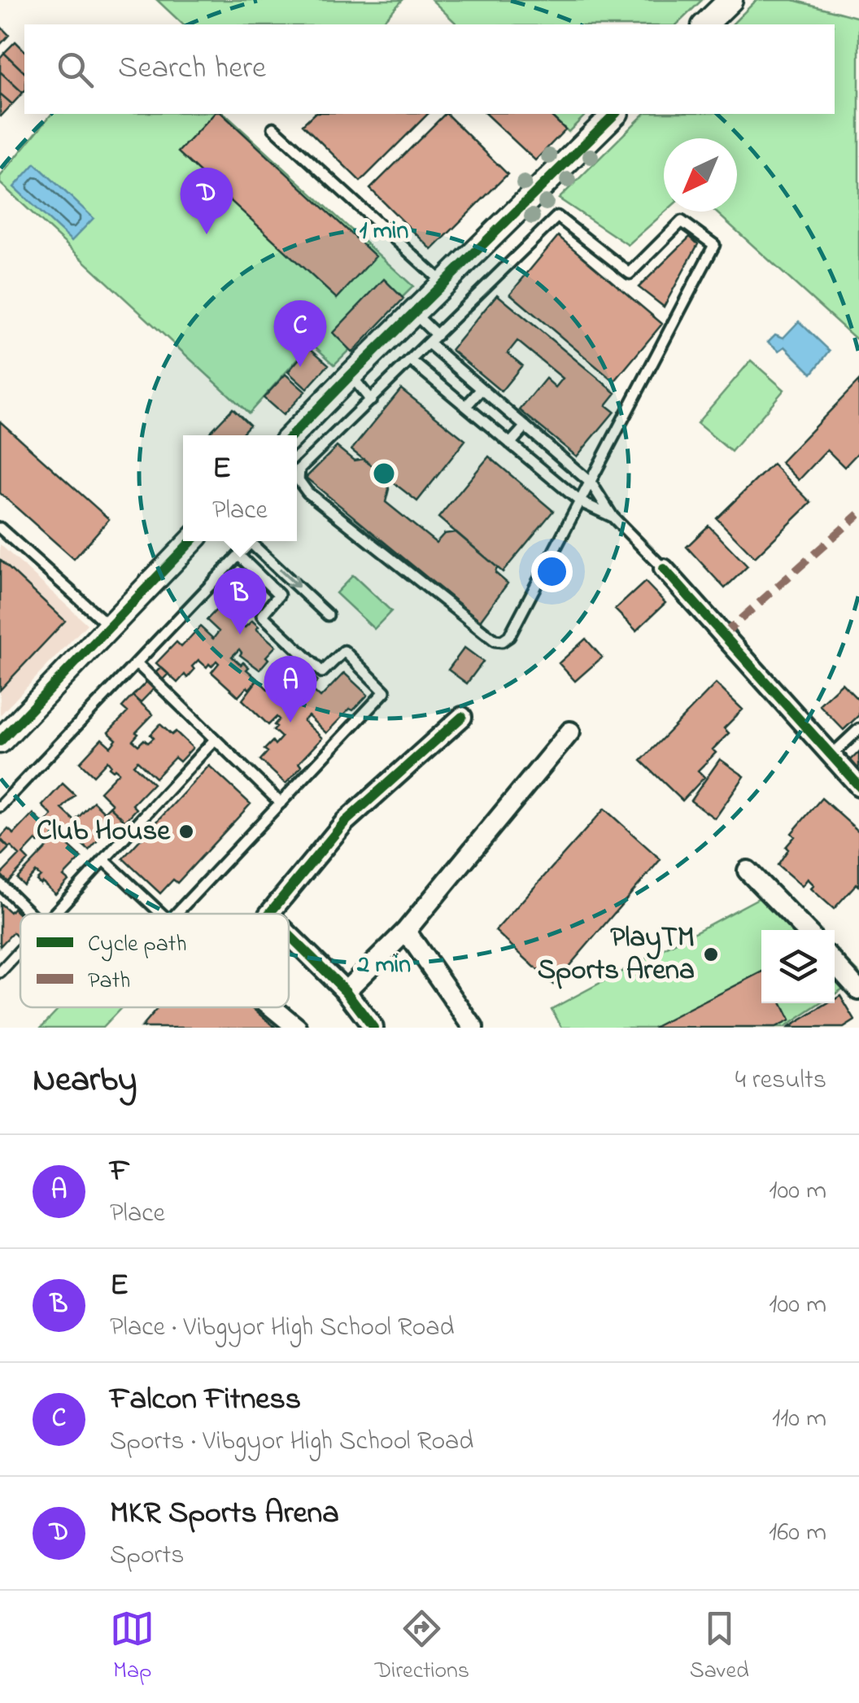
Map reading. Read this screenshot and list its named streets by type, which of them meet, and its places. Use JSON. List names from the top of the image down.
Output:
{
  "places": ["Club House", "PlayTM Sports Arena"],
  "legend": ["Cycle path", "Path"],
  "north": "bottom left",
  "page": {
    "search": "Search here",
    "pins": [
      "D",
      "C",
      "B",
      "A"
    ],
    "popup": ["E", "Place"],
    "heading": ["Nearby", "4 results"],
    "list": [
      {
        "mark": "A",
        "name": "F",
        "note": "Place",
        "value": "100 m"
      },
      {
        "mark": "B",
        "name": "E",
        "note": "Place · Vibgyor High School Road",
        "value": "100 m"
      },
      {
        "mark": "C",
        "name": "Falcon Fitness",
        "note": "Sports · Vibgyor High School Road",
        "value": "110 m"
      },
      {
        "mark": "D",
        "name": "MKR Sports Arena",
        "note": "Sports",
        "value": "160 m"
      }
    ],
    "nav": ["Map", "Directions", "Saved"]
  },
  "rings": ["1 min", "2 min"]
}
